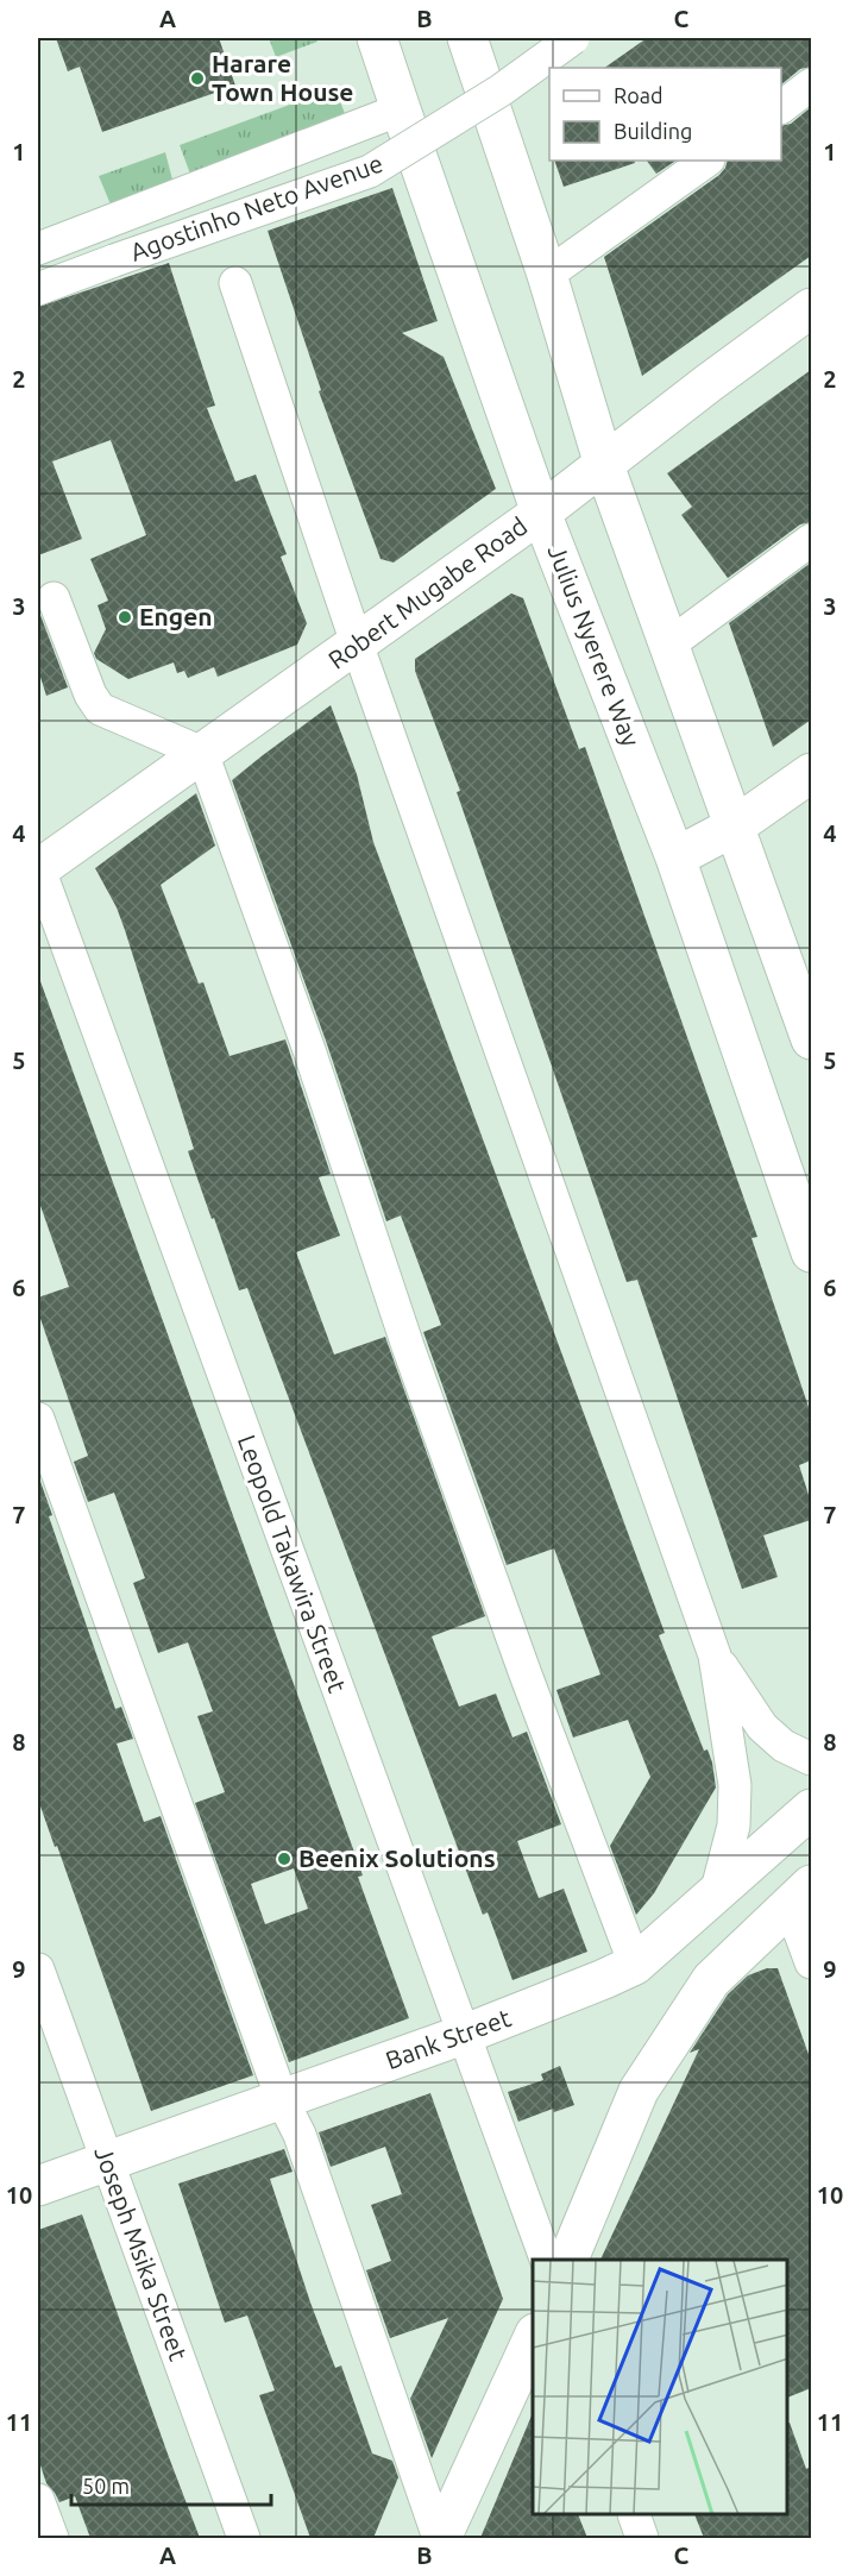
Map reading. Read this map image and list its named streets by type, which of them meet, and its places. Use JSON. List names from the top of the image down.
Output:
{
  "streets": {
    "main road": ["Robert Mugabe Road", "Julius Nyerere Way", "Bank Street"],
    "street": ["Agostinho Neto Avenue", "Leopold Takawira Street", "Joseph Msika Street"]
  },
  "crossings": [
    ["Robert Mugabe Road", "Julius Nyerere Way"],
    ["Robert Mugabe Road", "Leopold Takawira Street"],
    ["Leopold Takawira Street", "Bank Street"],
    ["Bank Street", "Joseph Msika Street"]
  ],
  "places": ["Harare Town House", "Engen", "Beenix Solutions"],
  "legend": ["Road", "Building"],
  "scale_bar": "50 m",
  "grid": {
    "columns": ["A", "B", "C"],
    "rows": [
      "1",
      "2",
      "3",
      "4",
      "5",
      "6",
      "7",
      "8",
      "9",
      "10",
      "11"
    ]
  }
}
